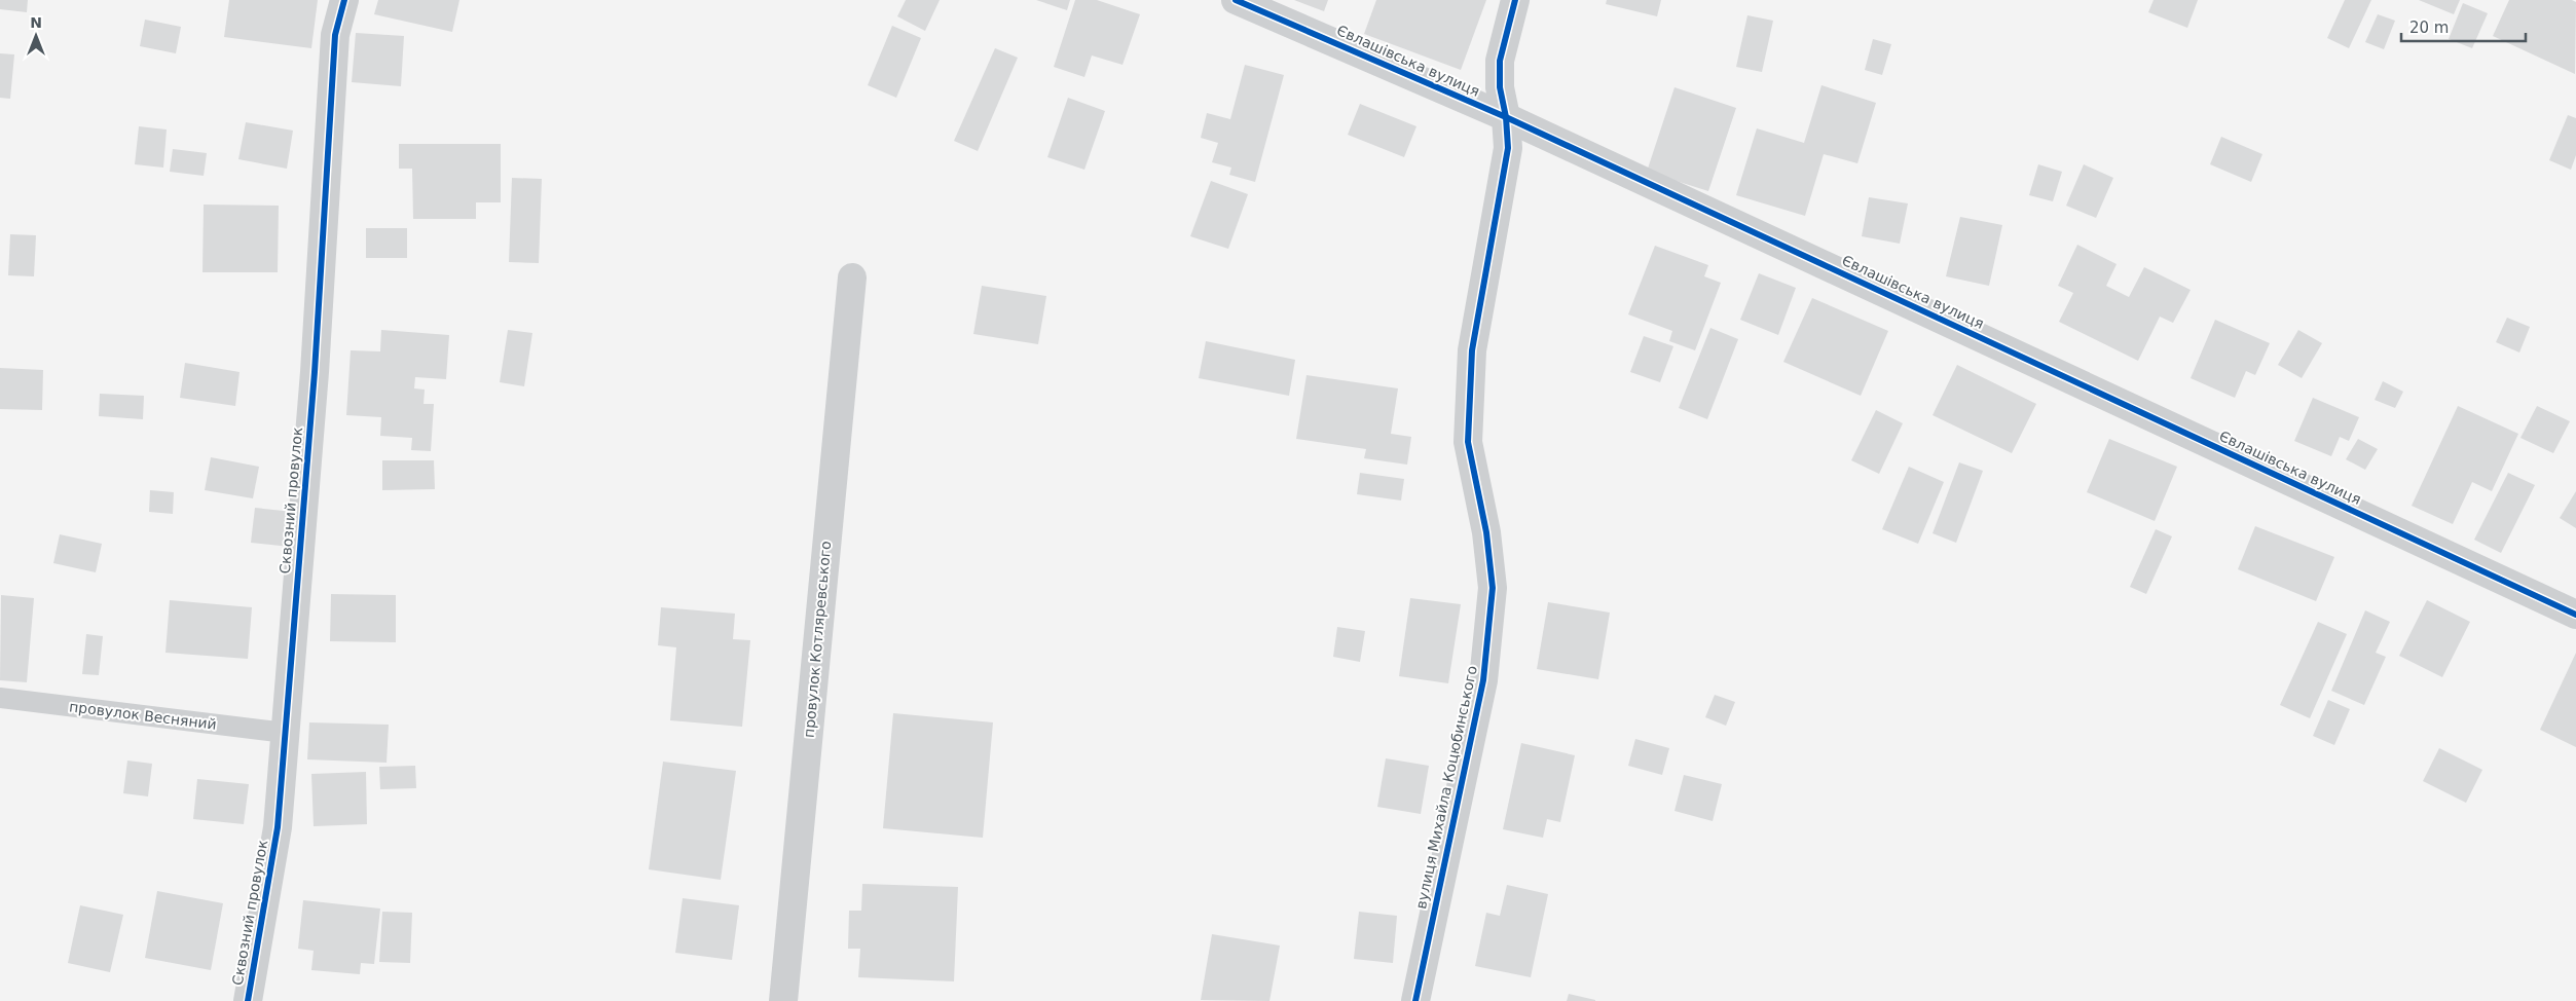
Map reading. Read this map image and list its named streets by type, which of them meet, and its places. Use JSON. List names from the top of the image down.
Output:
{
  "streets": {
    "street": [
      "Євлашівська вулиця",
      "Сквозний провулок",
      "провулок Котляревського",
      "вулиця Михайла Коцюбинського"
    ],
    "lane": ["провулок Весняний"]
  },
  "crossings": [
    ["Євлашівська вулиця", "вулиця Михайла Коцюбинського"],
    ["Сквозний провулок", "провулок Весняний"]
  ],
  "scale_bar": "20 m",
  "north": "top"
}
